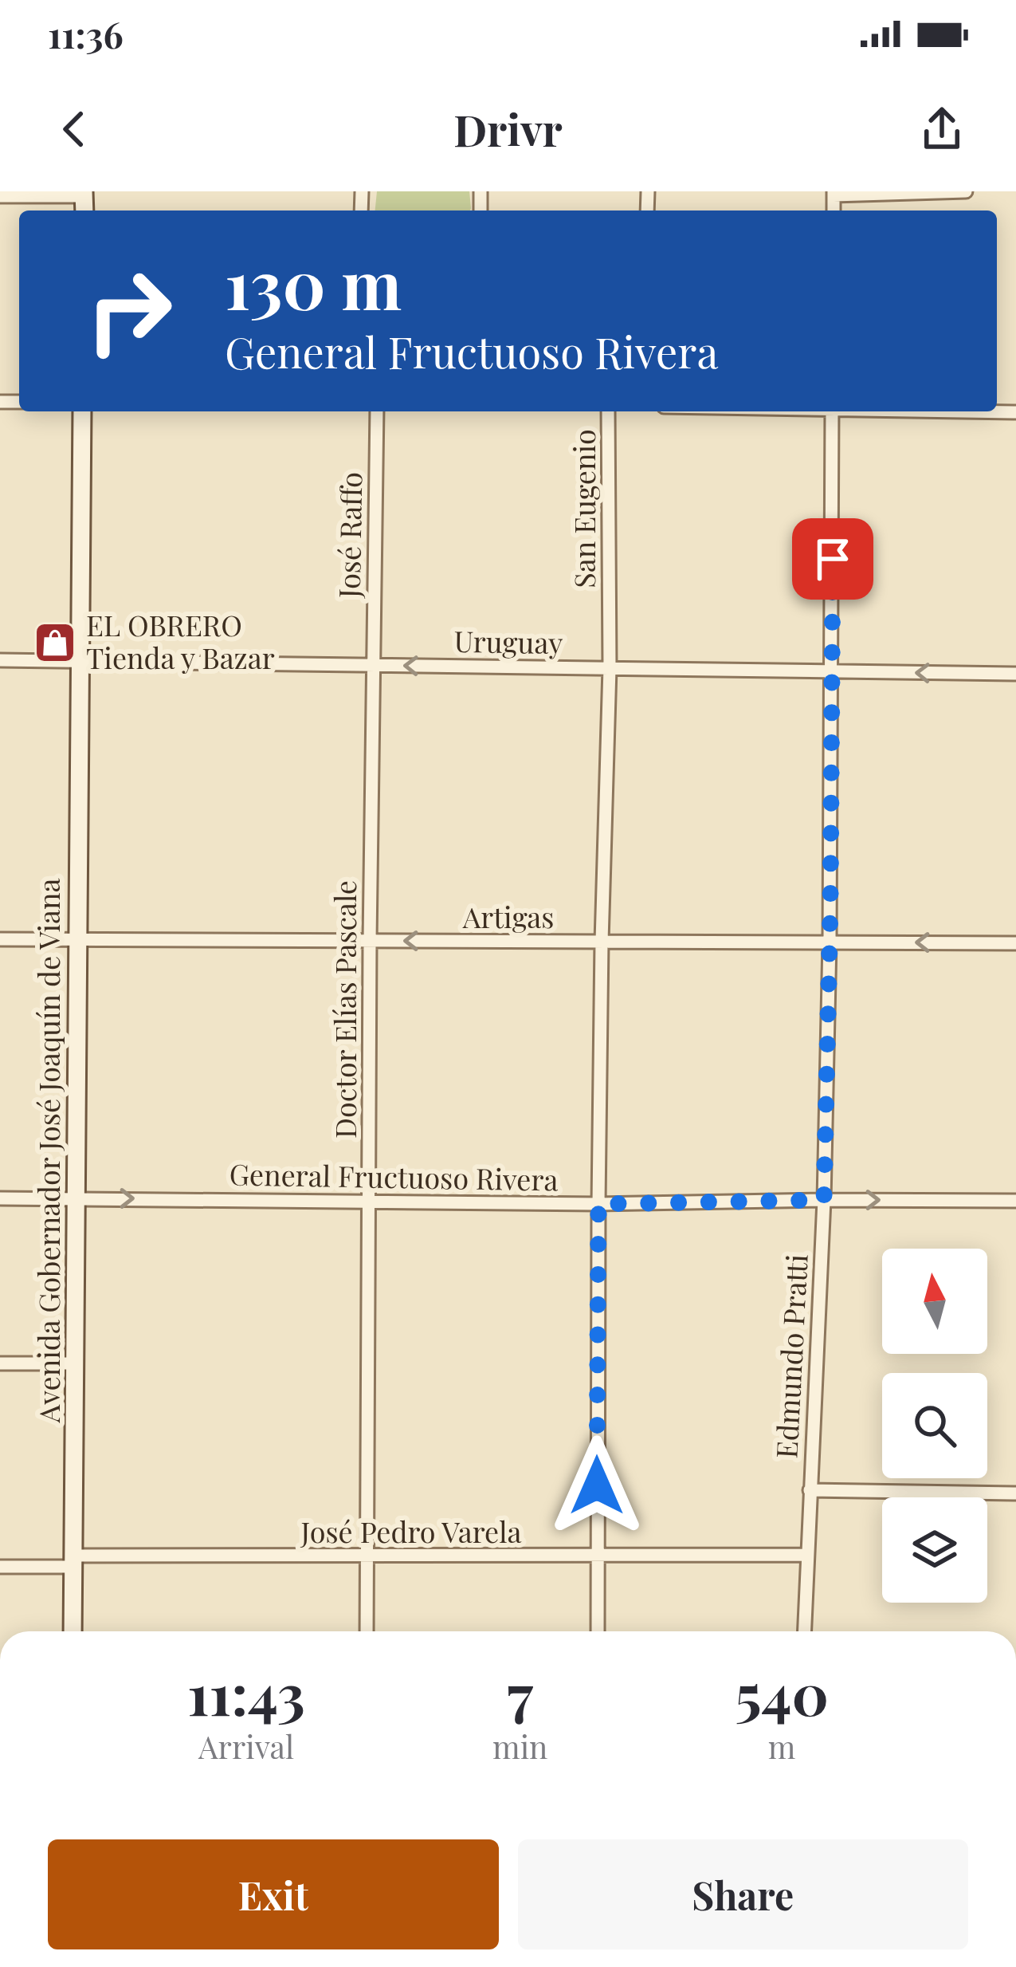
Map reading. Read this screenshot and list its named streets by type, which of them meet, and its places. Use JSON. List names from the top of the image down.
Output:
{
  "streets": {
    "street": [
      "San Eugenio",
      "José Raffo",
      "Uruguay",
      "Artigas",
      "Doctor Elías Pascale",
      "Avenida Gobernador José Joaquín de Viana",
      "General Fructuoso Rivera",
      "Edmundo Pratti",
      "José Pedro Varela"
    ]
  },
  "crossings": [
    ["San Eugenio", "Uruguay"],
    ["San Eugenio", "Artigas"],
    ["San Eugenio", "General Fructuoso Rivera"],
    ["San Eugenio", "José Pedro Varela"],
    ["José Raffo", "Uruguay"],
    ["José Raffo", "Doctor Elías Pascale"],
    ["Uruguay", "Doctor Elías Pascale"],
    ["Uruguay", "Avenida Gobernador José Joaquín de Viana"],
    ["Uruguay", "Edmundo Pratti"],
    ["Artigas", "Doctor Elías Pascale"],
    ["Artigas", "Avenida Gobernador José Joaquín de Viana"],
    ["Artigas", "Edmundo Pratti"],
    ["Doctor Elías Pascale", "General Fructuoso Rivera"],
    ["Doctor Elías Pascale", "José Pedro Varela"],
    ["Avenida Gobernador José Joaquín de Viana", "General Fructuoso Rivera"],
    ["Avenida Gobernador José Joaquín de Viana", "José Pedro Varela"],
    ["General Fructuoso Rivera", "Edmundo Pratti"],
    ["Edmundo Pratti", "José Pedro Varela"]
  ],
  "one_way": ["Uruguay", "Artigas", "General Fructuoso Rivera"],
  "places": {
    "shop": ["EL OBRERO Tienda y Bazar"]
  },
  "north": "top",
  "page": {
    "status": "11:36",
    "header": "Drivr",
    "turn": ["130 m", "General Fructuoso Rivera"],
    "eta": [
      "11:43",
      "Arrival",
      "7",
      "min",
      "540",
      "m"
    ],
    "buttons": ["Exit", "Share"]
  }
}
